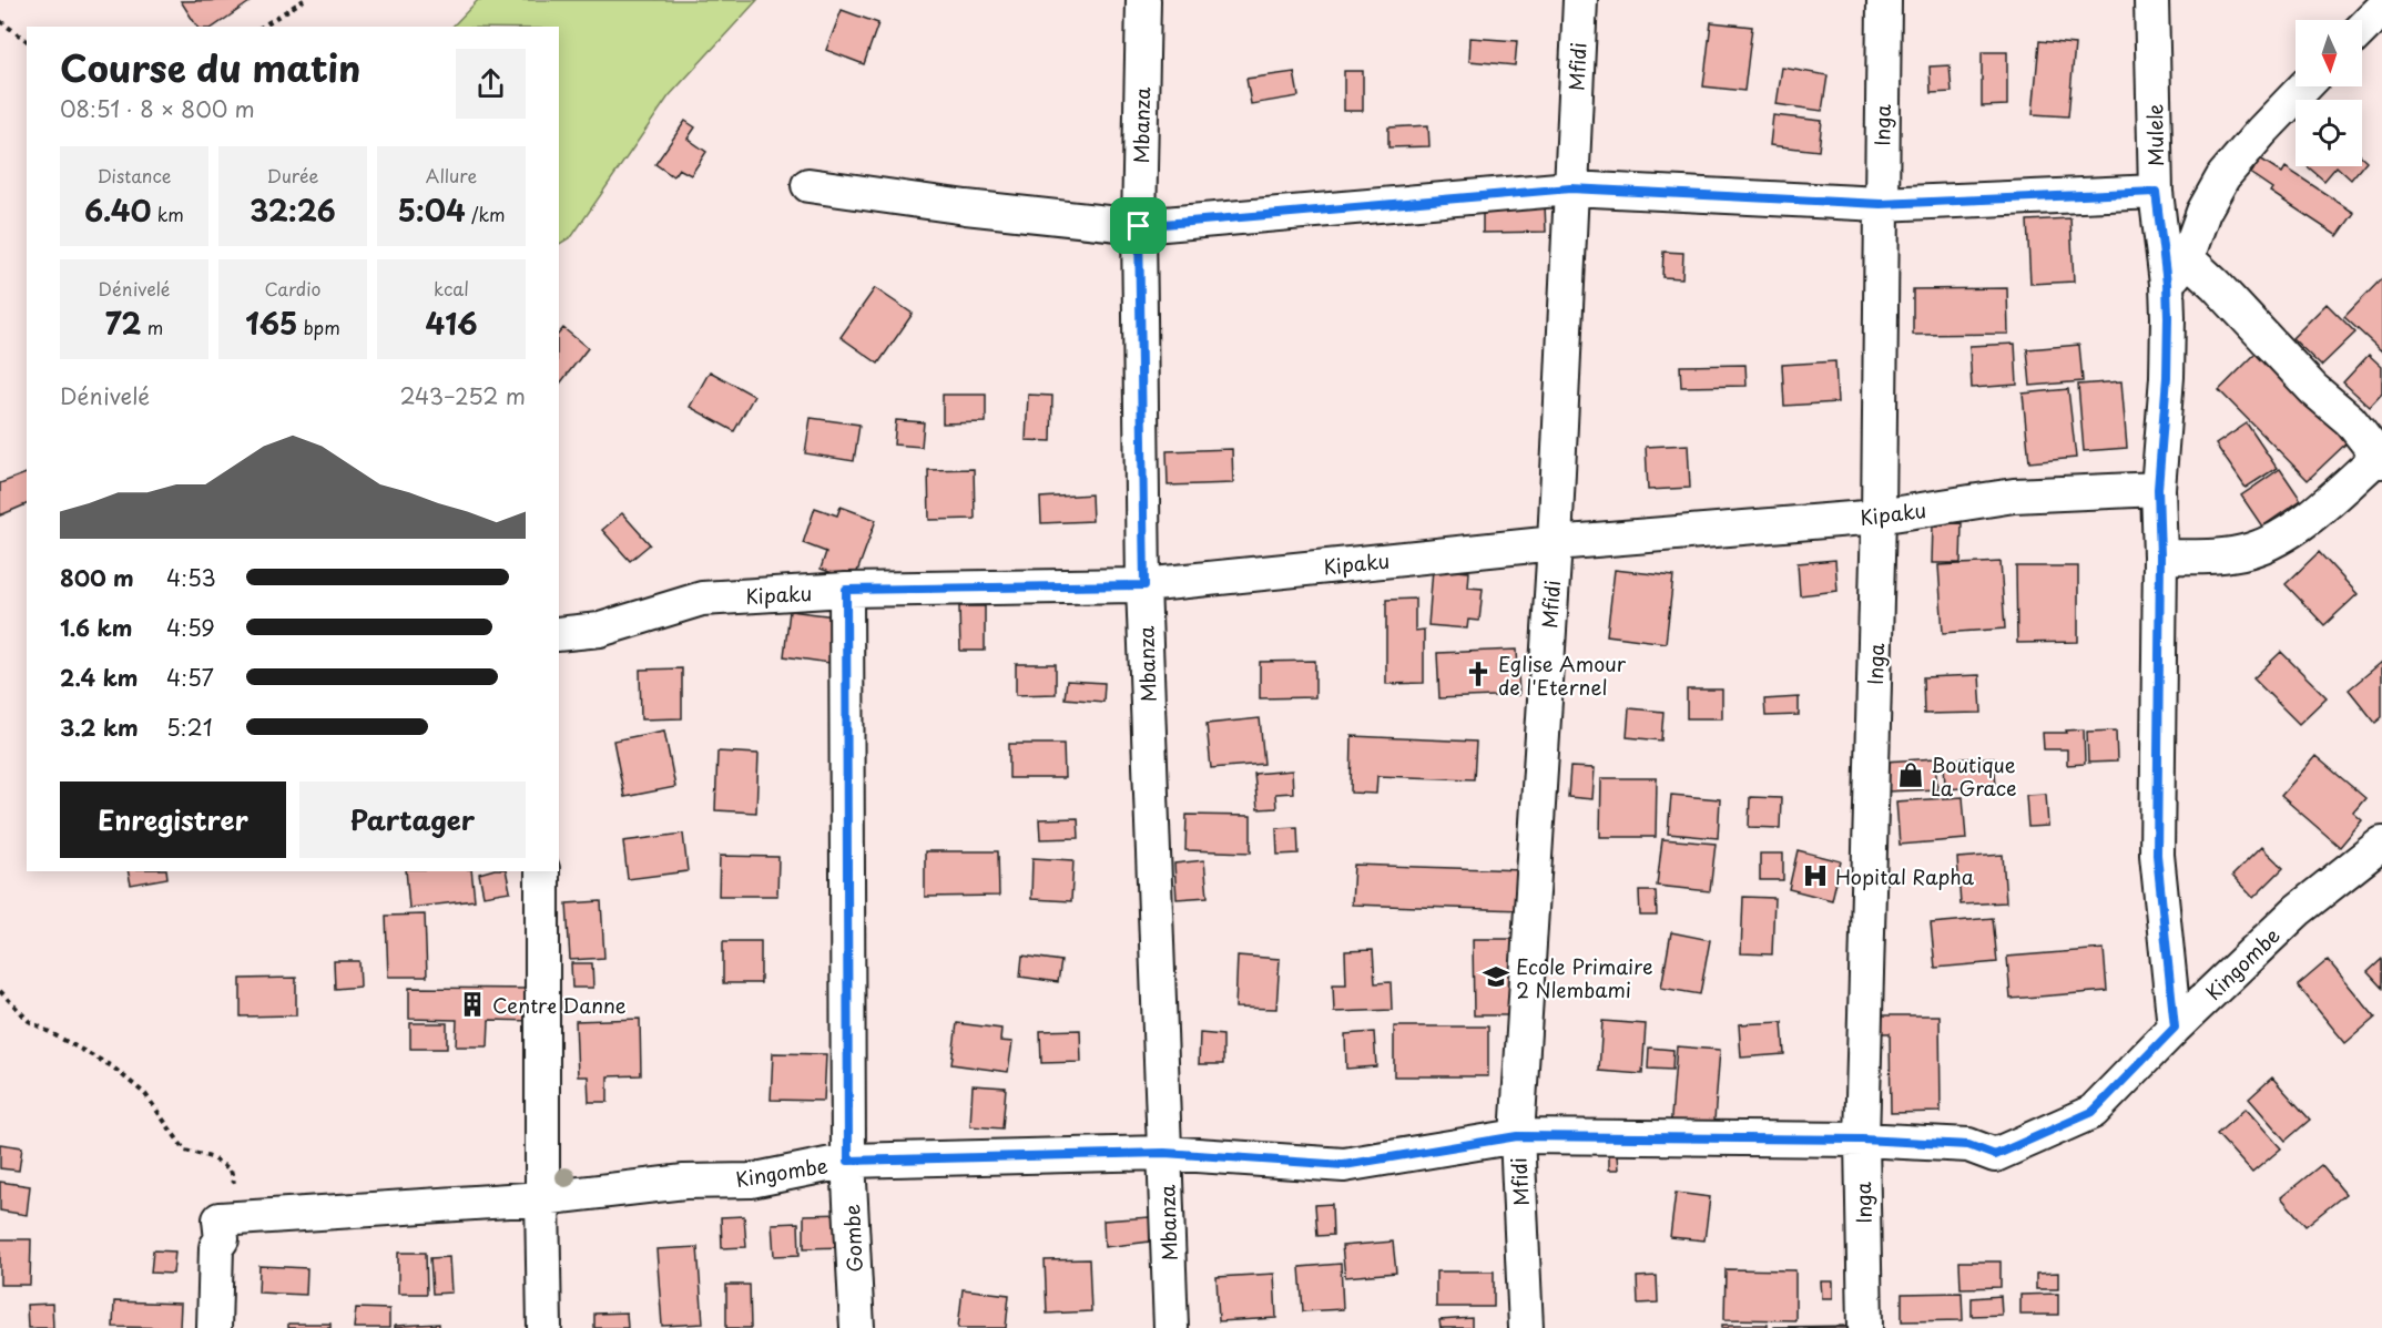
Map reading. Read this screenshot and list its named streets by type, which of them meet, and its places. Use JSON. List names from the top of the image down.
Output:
{
  "streets": {
    "street": [
      "Mfidi",
      "Mbanza",
      "Inga",
      "Mulele",
      "Kipaku",
      "Kingombe",
      "Gombe"
    ]
  },
  "crossings": [
    ["Mfidi", "Kipaku"],
    ["Mfidi", "Kingombe"],
    ["Mbanza", "Kipaku"],
    ["Mbanza", "Kingombe"],
    ["Inga", "Kipaku"],
    ["Inga", "Kingombe"],
    ["Mulele", "Kipaku"],
    ["Mulele", "Kingombe"],
    ["Kipaku", "Gombe"],
    ["Kingombe", "Gombe"]
  ],
  "places": {
    "church": ["Eglise Amour de l'Eternel"],
    "shop": ["Boutique La Grace"],
    "hospital": ["Hopital Rapha"],
    "school or university": ["Ecole Primaire 2 Nlembami"],
    "building": ["Centre Danne"]
  },
  "north": "bottom",
  "page": {
    "heading": ["Course du matin", "08:51 · 8 × 800 m"],
    "stats": [
      ["Distance", "6.40 km"],
      ["Durée", "32:26"],
      ["Allure", "5:04 /km"],
      ["Dénivelé", "72 m"],
      ["Cardio", "165 bpm"],
      ["kcal", "416"]
    ],
    "chart": ["Dénivelé", "243–252 m"],
    "list": [
      {
        "name": "800 m",
        "note": "4:53"
      },
      {
        "name": "1.6 km",
        "note": "4:59"
      },
      {
        "name": "2.4 km",
        "note": "4:57"
      },
      {
        "name": "3.2 km",
        "note": "5:21"
      }
    ],
    "buttons": ["Enregistrer", "Partager"]
  }
}
